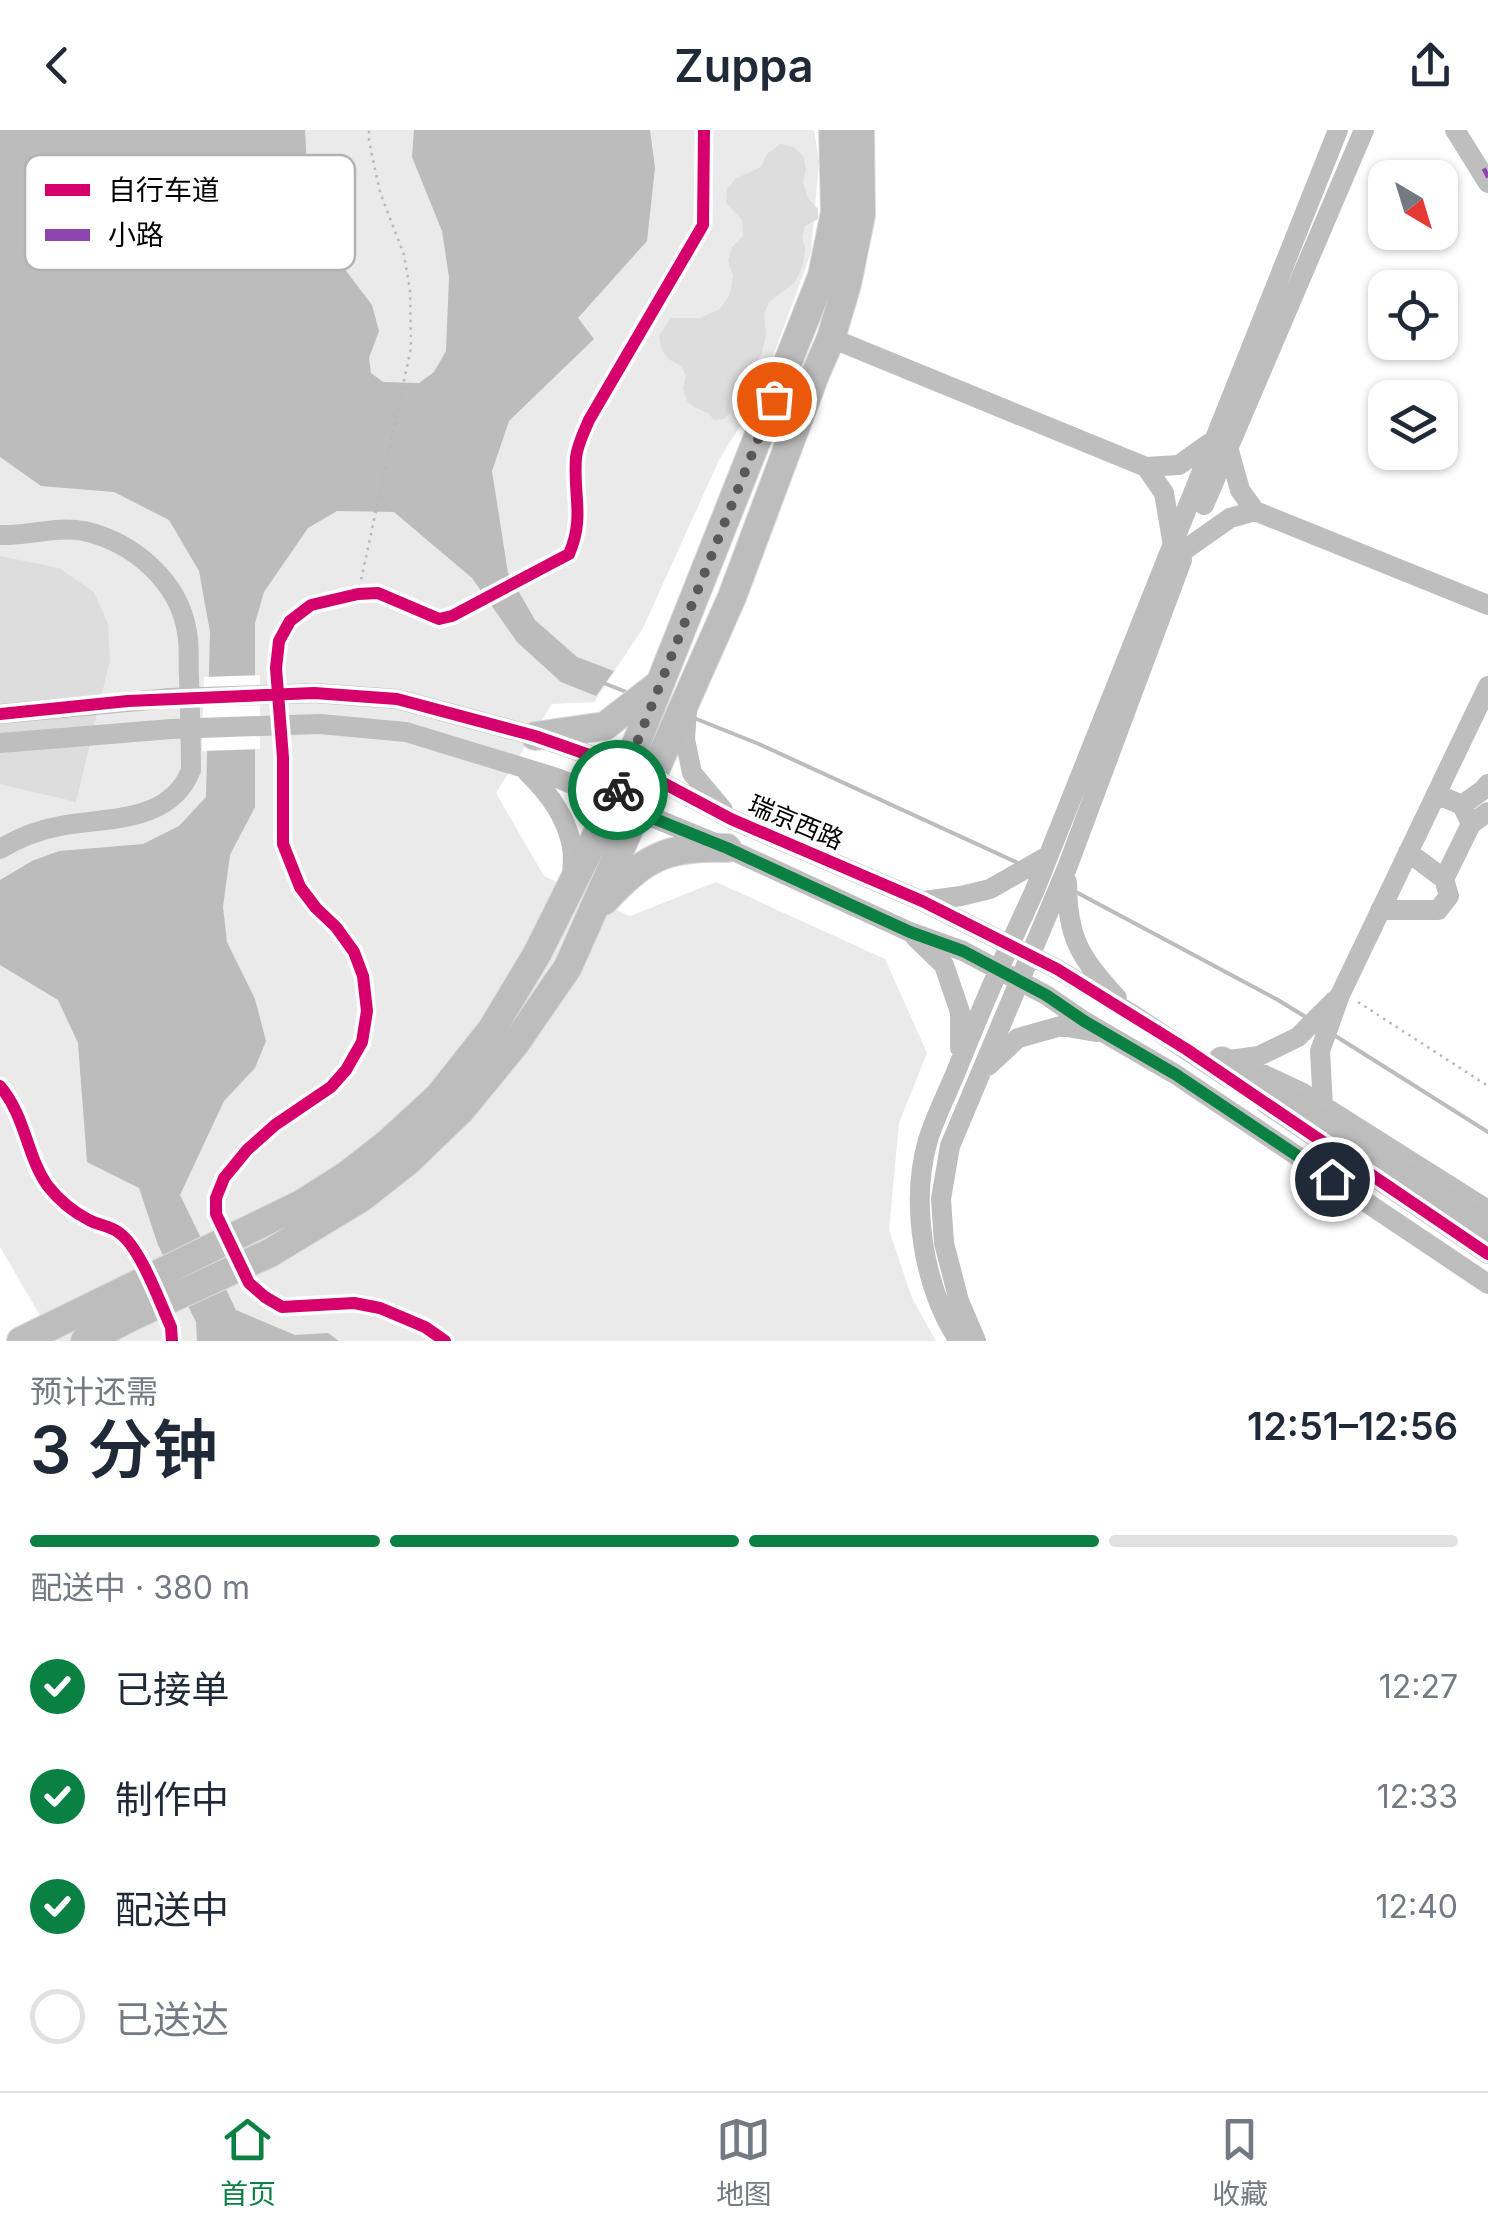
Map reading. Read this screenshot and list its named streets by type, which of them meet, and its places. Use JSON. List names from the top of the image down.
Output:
{
  "streets": {
    "street": ["瑞京西路"]
  },
  "legend": ["自行车道", "小路"],
  "north": "bottom right",
  "page": {
    "header": "Zuppa",
    "heading": ["3 分钟", "预计还需", "12:51–12:56"],
    "bar": "配送中 · 380 m",
    "list": [
      ["已接单", "12:27"],
      ["制作中", "12:33"],
      ["配送中", "12:40"],
      "已送达"
    ],
    "tabs": ["首页", "地图", "收藏"]
  }
}
